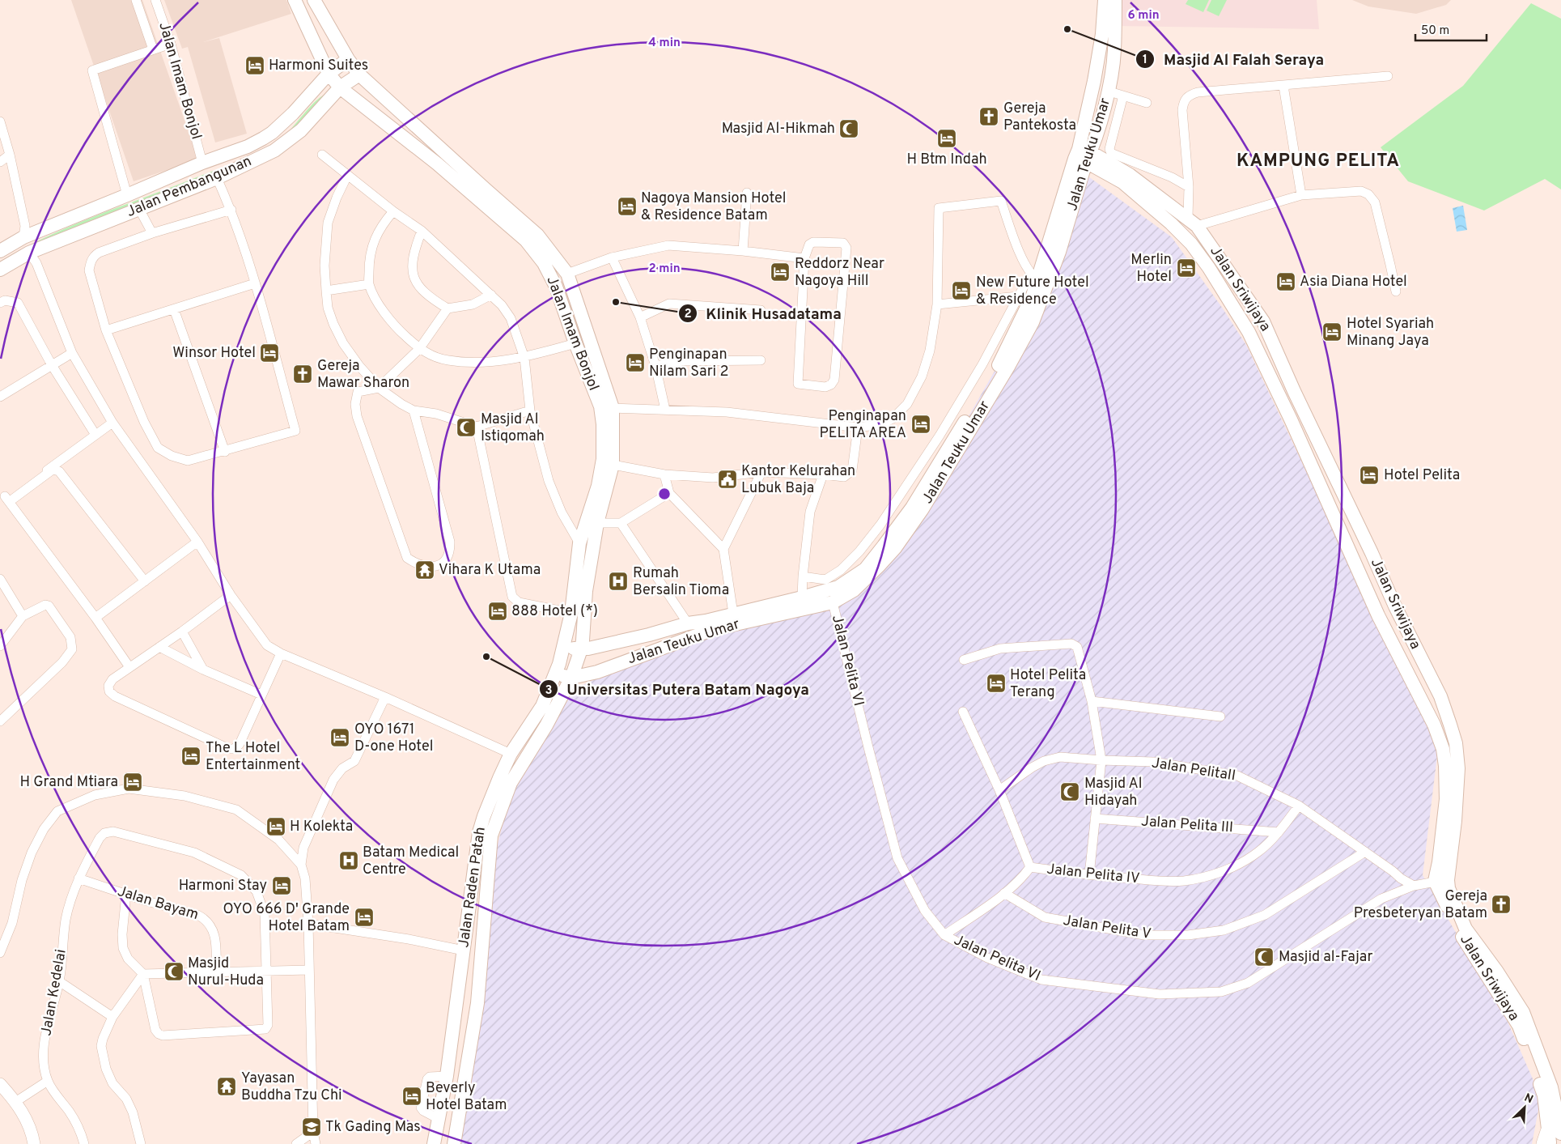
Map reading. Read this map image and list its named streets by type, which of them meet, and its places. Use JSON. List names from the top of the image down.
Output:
{
  "streets": {
    "main road": [
      "Jalan Imam Bonjol",
      "Jalan Teuku Umar",
      "Jalan Pembangunan",
      "Jalan Sriwijaya",
      "Jalan Raden Patah"
    ],
    "street": [
      "Jalan Pelita VI",
      "Jalan PelitaII",
      "Jalan Pelita III",
      "Jalan Pelita IV",
      "Jalan Bayam",
      "Jalan Pelita V",
      "Jalan Kedelai"
    ]
  },
  "crossings": [
    ["Jalan Imam Bonjol", "Jalan Teuku Umar"],
    ["Jalan Imam Bonjol", "Jalan Pembangunan"],
    ["Jalan Imam Bonjol", "Jalan Raden Patah"],
    ["Jalan Teuku Umar", "Jalan Sriwijaya"],
    ["Jalan Teuku Umar", "Jalan Pelita VI"],
    ["Jalan Teuku Umar", "Jalan Raden Patah"],
    ["Jalan Sriwijaya", "Jalan Pelita VI"],
    ["Jalan Pelita VI", "Jalan PelitaII"],
    ["Jalan PelitaII", "Jalan Pelita IV"],
    ["Jalan PelitaII", "Jalan Pelita V"],
    ["Jalan Pelita III", "Jalan Pelita IV"],
    ["Jalan Bayam", "Jalan Kedelai"]
  ],
  "districts": ["KAMPUNG PELITA"],
  "places": {
    "other": ["Masjid Al Falah Seraya", "Klinik Husadatama", "Universitas Putera Batam Nagoya"],
    "hotel": [
      "Harmoni Suites",
      "H Btm Indah",
      "Nagoya Mansion Hotel & Residence Batam",
      "Merlin Hotel",
      "Reddorz Near Nagoya Hill",
      "Asia Diana Hotel",
      "New Future Hotel & Residence",
      "Hotel Syariah Minang Jaya",
      "Winsor Hotel",
      "Penginapan Nilam Sari 2",
      "Penginapan PELITA AREA",
      "Hotel Pelita",
      "888 Hotel (*)",
      "Hotel Pelita Terang",
      "OYO 1671 D-one Hotel",
      "The L Hotel Entertainment",
      "H Grand Mtiara",
      "H Kolekta",
      "Harmoni Stay",
      "OYO 666 D' Grande Hotel Batam",
      "Beverly Hotel Batam"
    ],
    "church": ["Gereja Pantekosta", "Gereja Mawar Sharon", "Gereja Presbeteryan Batam"],
    "mosque": [
      "Masjid Al-Hikmah",
      "Masjid Al Istiqomah",
      "Masjid Al Hidayah",
      "Masjid al-Fajar",
      "Masjid Nurul-Huda"
    ],
    "public building": ["Kantor Kelurahan Lubuk Baja"],
    "temple": ["Vihara K Utama", "Yayasan Buddha Tzu Chi"],
    "hospital": ["Rumah Bersalin Tioma", "Batam Medical Centre"],
    "school or university": ["Tk Gading Mas"]
  },
  "scale_bar": "50 m",
  "north": "top right",
  "rings": ["6 min", "4 min", "2 min"]
}
